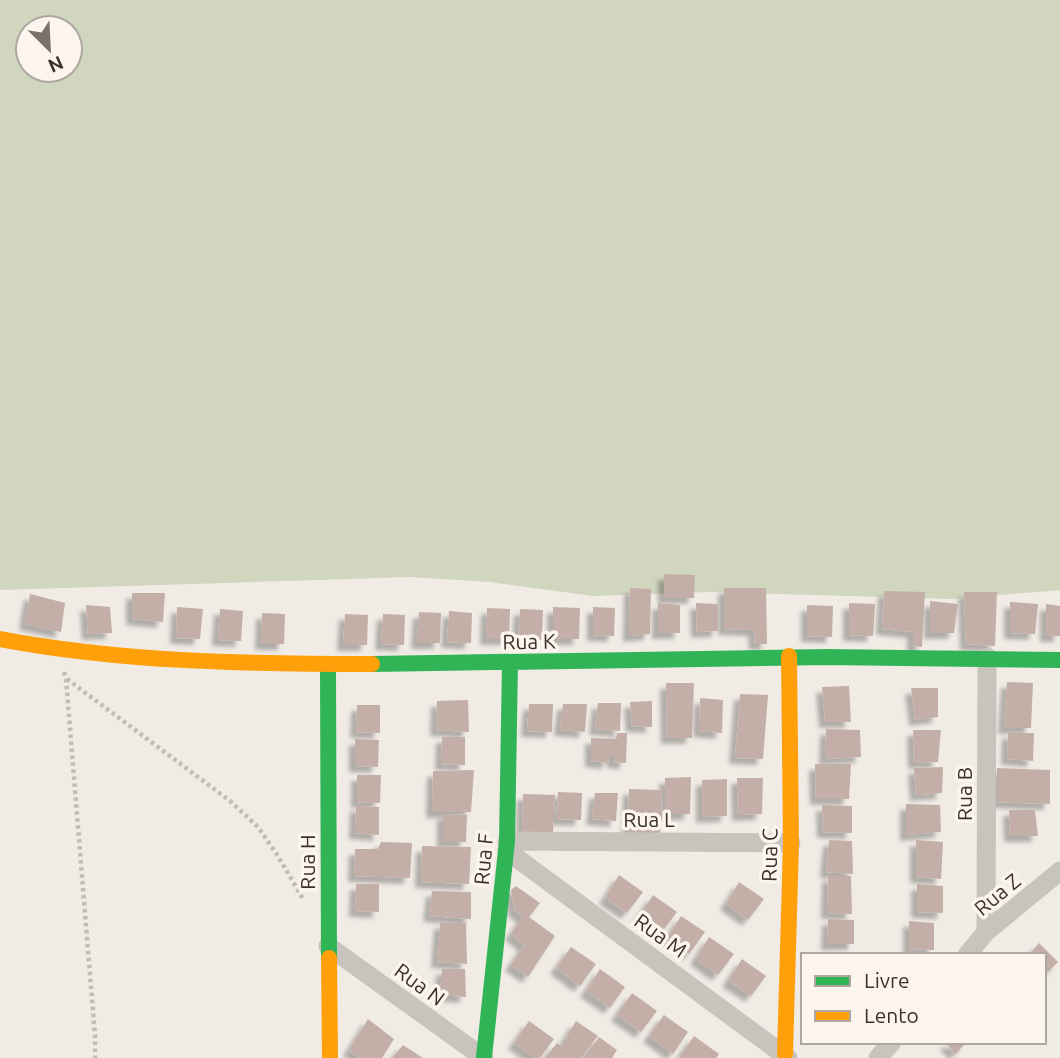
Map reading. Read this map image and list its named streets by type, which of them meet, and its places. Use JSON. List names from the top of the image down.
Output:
{
  "streets": {
    "street": [
      "Rua K",
      "Rua B",
      "Rua L",
      "Rua C",
      "Rua F",
      "Rua H",
      "Rua Z",
      "Rua M",
      "Rua N"
    ]
  },
  "crossings": [
    ["Rua K", "Rua B"],
    ["Rua K", "Rua C"],
    ["Rua K", "Rua F"],
    ["Rua K", "Rua H"],
    ["Rua B", "Rua Z"],
    ["Rua L", "Rua C"],
    ["Rua L", "Rua F"],
    ["Rua L", "Rua M"],
    ["Rua C", "Rua M"],
    ["Rua F", "Rua M"],
    ["Rua F", "Rua N"],
    ["Rua H", "Rua N"]
  ],
  "legend": ["Livre", "Lento"],
  "north": "bottom right"
}
